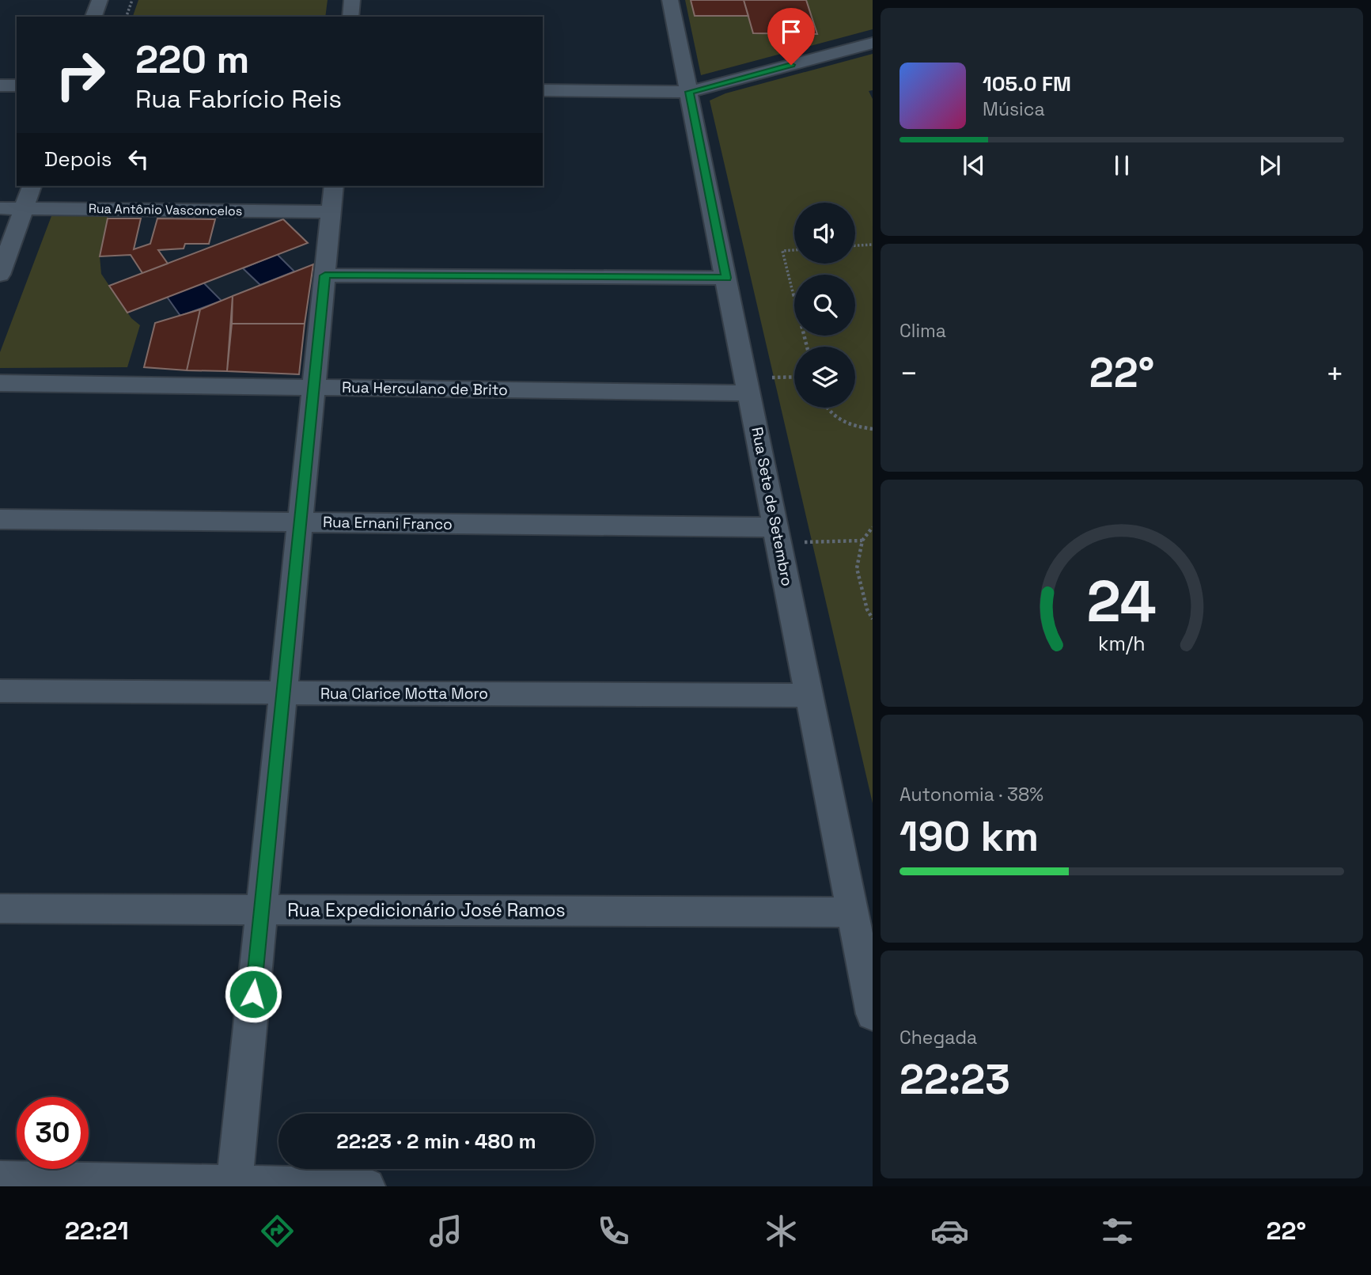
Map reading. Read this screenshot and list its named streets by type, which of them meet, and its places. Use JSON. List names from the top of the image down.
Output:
{
  "streets": {
    "street": [
      "Rua Antônio Vasconcelos",
      "Rua Herculano de Brito",
      "Rua Sete de Setembro",
      "Rua Ernani Franco",
      "Rua Clarice Motta Moro",
      "Rua Expedicionário José Ramos"
    ]
  },
  "crossings": [
    ["Rua Herculano de Brito", "Rua Sete de Setembro"],
    ["Rua Sete de Setembro", "Rua Ernani Franco"],
    ["Rua Sete de Setembro", "Rua Clarice Motta Moro"],
    ["Rua Sete de Setembro", "Rua Expedicionário José Ramos"]
  ],
  "page": {
    "turn": ["220 m", "Rua Fabrício Reis"],
    "song": ["105.0 FM", "Música"],
    "then": "Depois",
    "tile": [
      "Clima",
      ["Autonomia · 38%", "190 km"],
      ["Chegada", "22:23"]
    ],
    "heat": ["−", "22°", "+"],
    "limit": "30",
    "trip": "22:23 · 2 min · 480 m",
    "tabs": ["22:21", "22°"],
    "gauge": ["24", "km/h"]
  }
}
